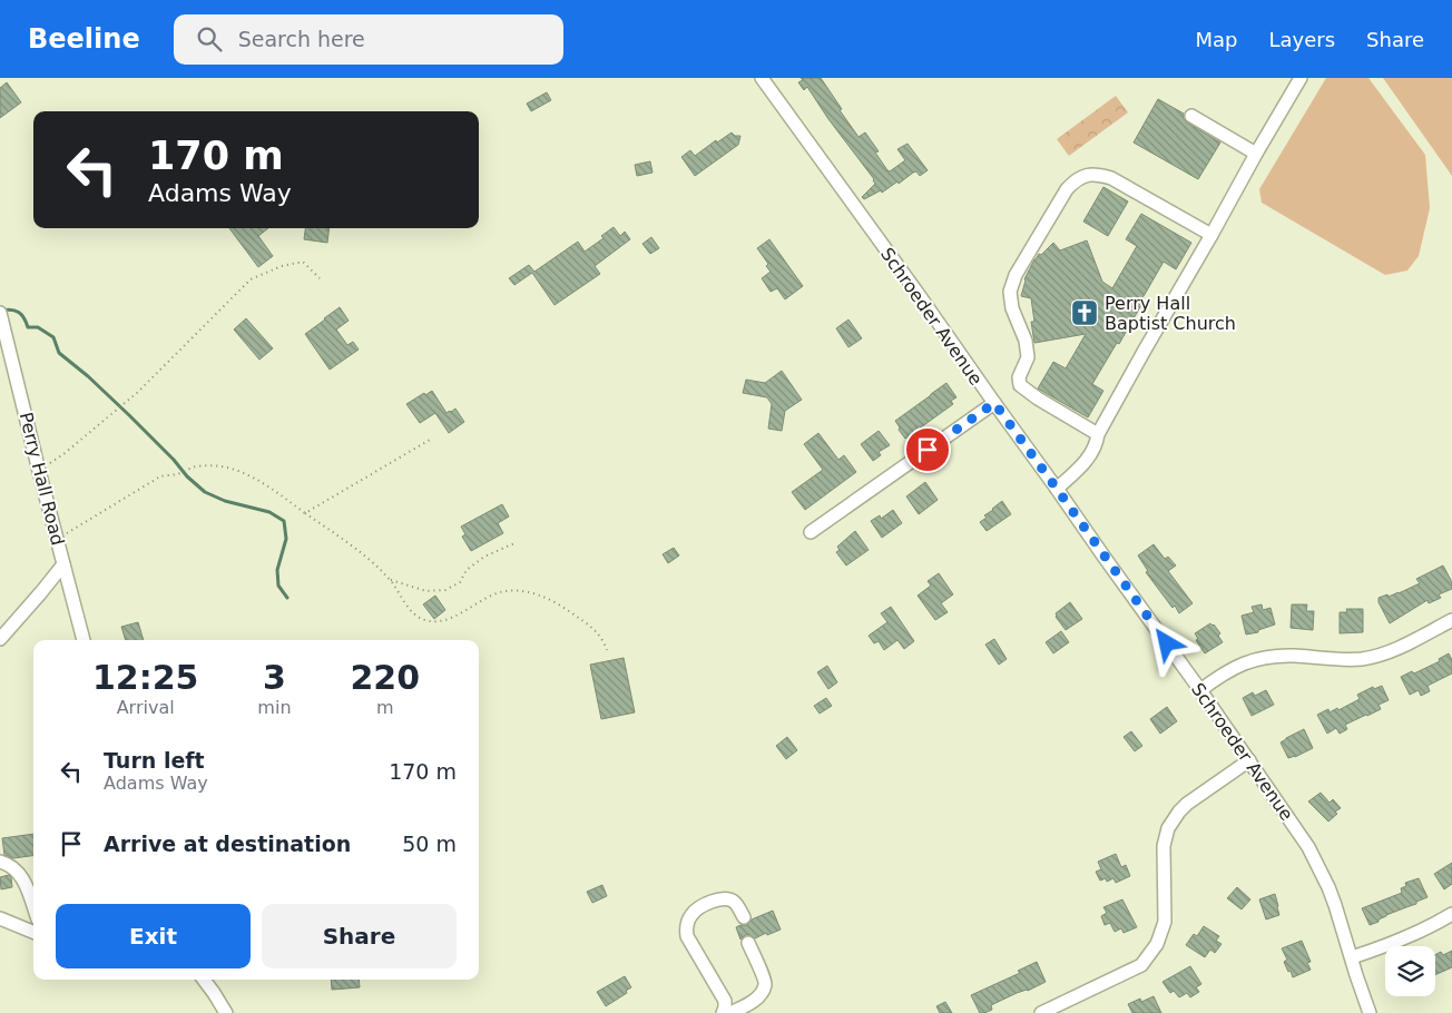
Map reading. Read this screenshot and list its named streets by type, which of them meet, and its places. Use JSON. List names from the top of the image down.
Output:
{
  "streets": {
    "street": ["Schroeder Avenue", "Perry Hall Road"]
  },
  "places": {
    "church": ["Perry Hall Baptist Church"]
  },
  "page": {
    "header": "Beeline",
    "search": "Search here",
    "nav": ["Map", "Layers", "Share"],
    "turn": ["170 m", "Adams Way"],
    "eta": [
      "12:25",
      "Arrival",
      "3",
      "min",
      "220",
      "m"
    ],
    "list": [
      {
        "name": "Turn left",
        "note": "Adams Way",
        "value": "170 m"
      },
      {
        "name": "Arrive at destination",
        "value": "50 m"
      }
    ],
    "buttons": ["Exit", "Share"]
  }
}
